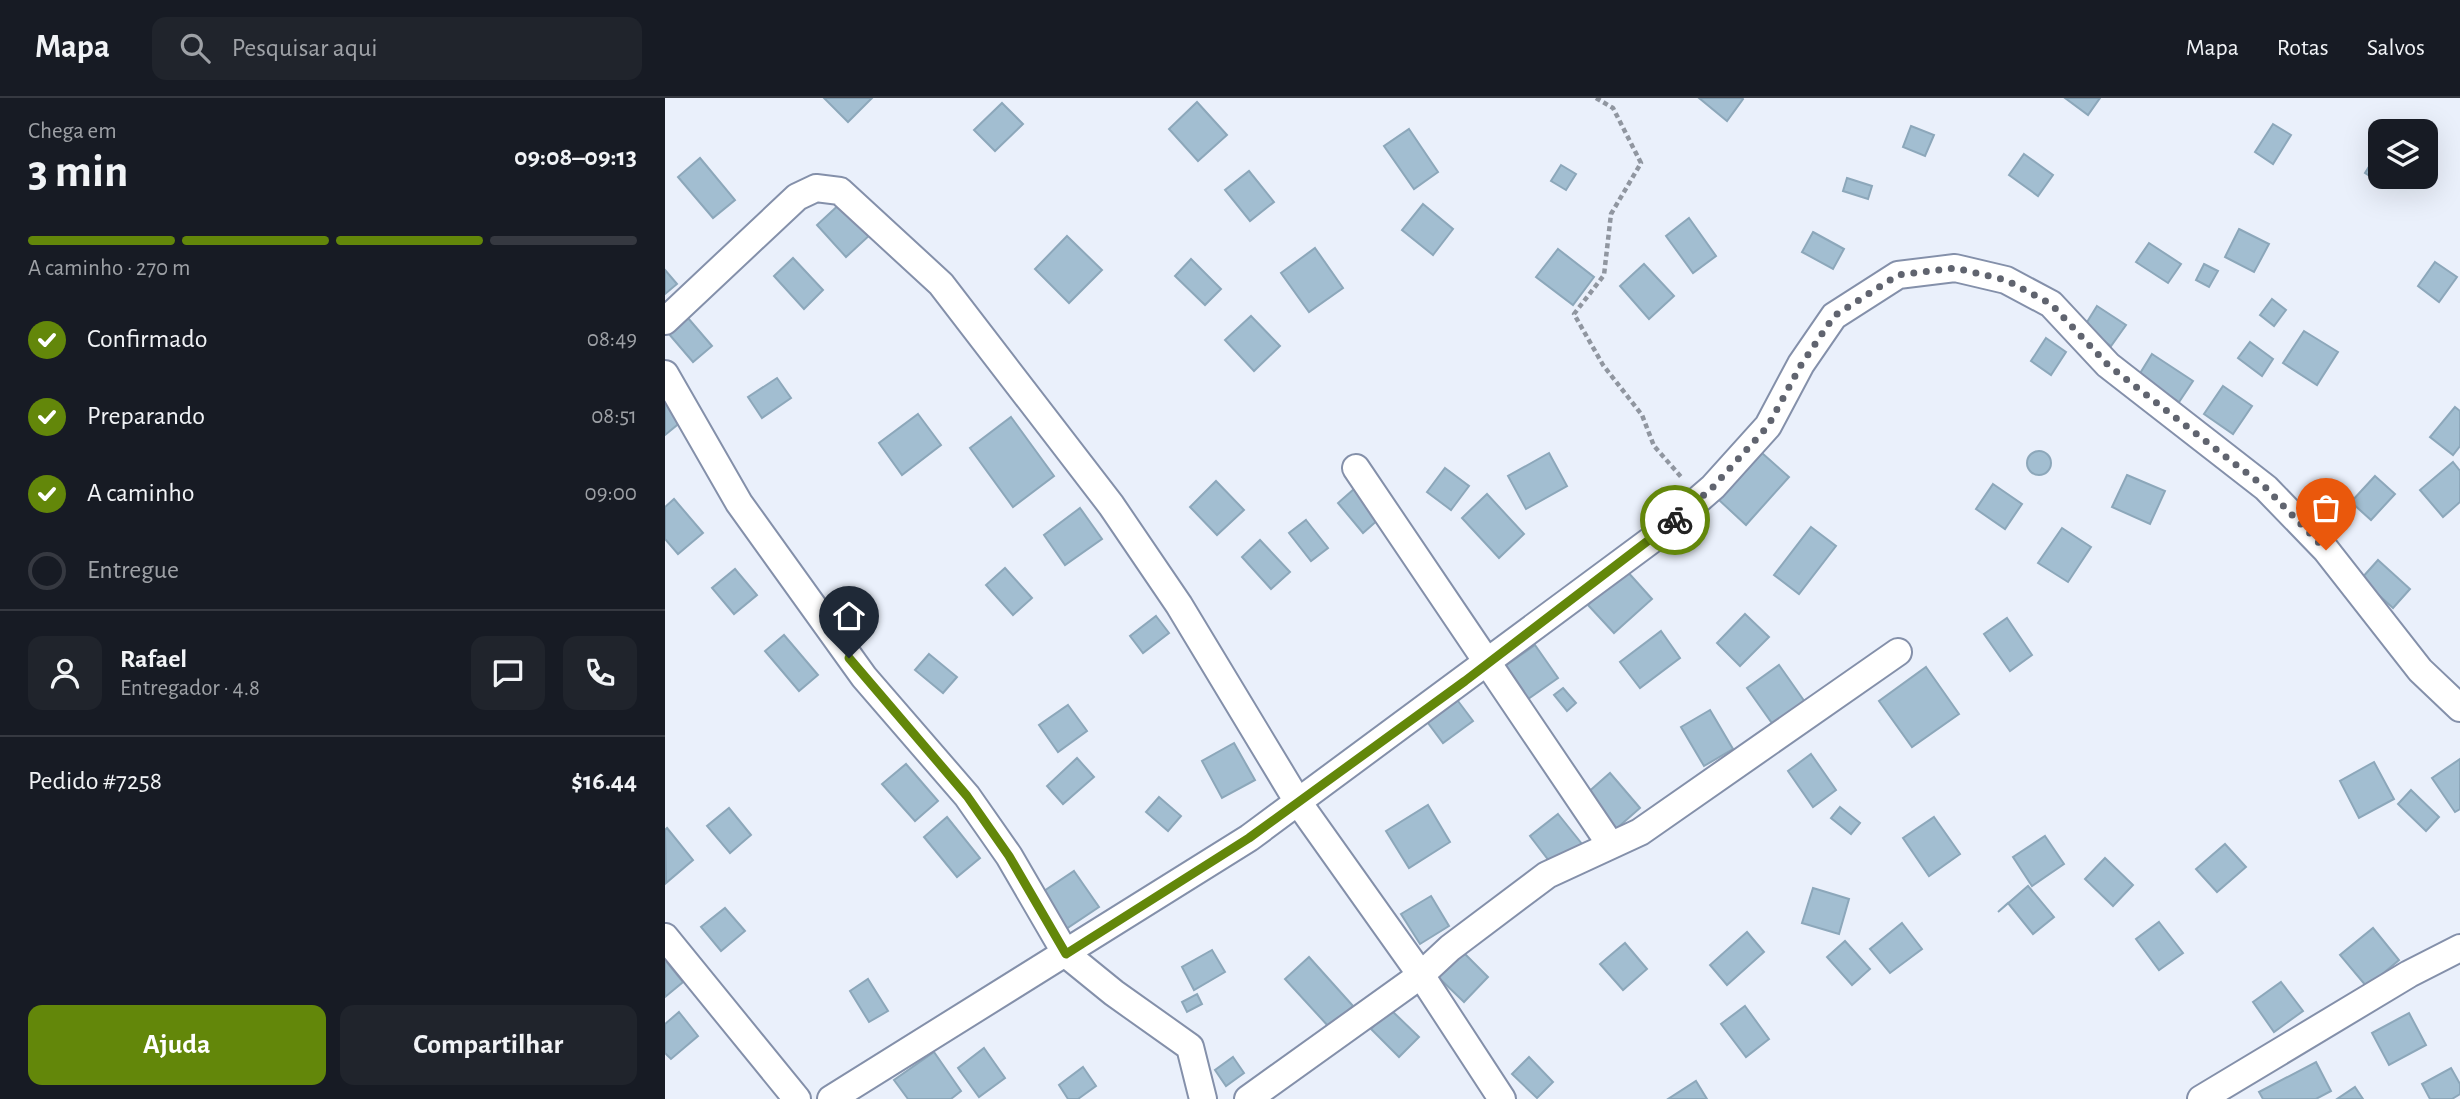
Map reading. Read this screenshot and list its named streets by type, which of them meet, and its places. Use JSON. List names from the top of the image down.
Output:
{
  "page": {
    "header": "Mapa",
    "search": "Pesquisar aqui",
    "nav": ["Mapa", "Rotas", "Salvos"],
    "heading": ["3 min", "Chega em", "09:08–09:13"],
    "panel": [
      "Rafael",
      "Entregador · 4.8",
      "Pedido #7258",
      "$16.44"
    ],
    "bar": "A caminho · 270 m",
    "list": [
      ["Confirmado", "08:49"],
      ["Preparando", "08:51"],
      ["A caminho", "09:00"],
      "Entregue"
    ],
    "buttons": ["Ajuda", "Compartilhar"]
  }
}
